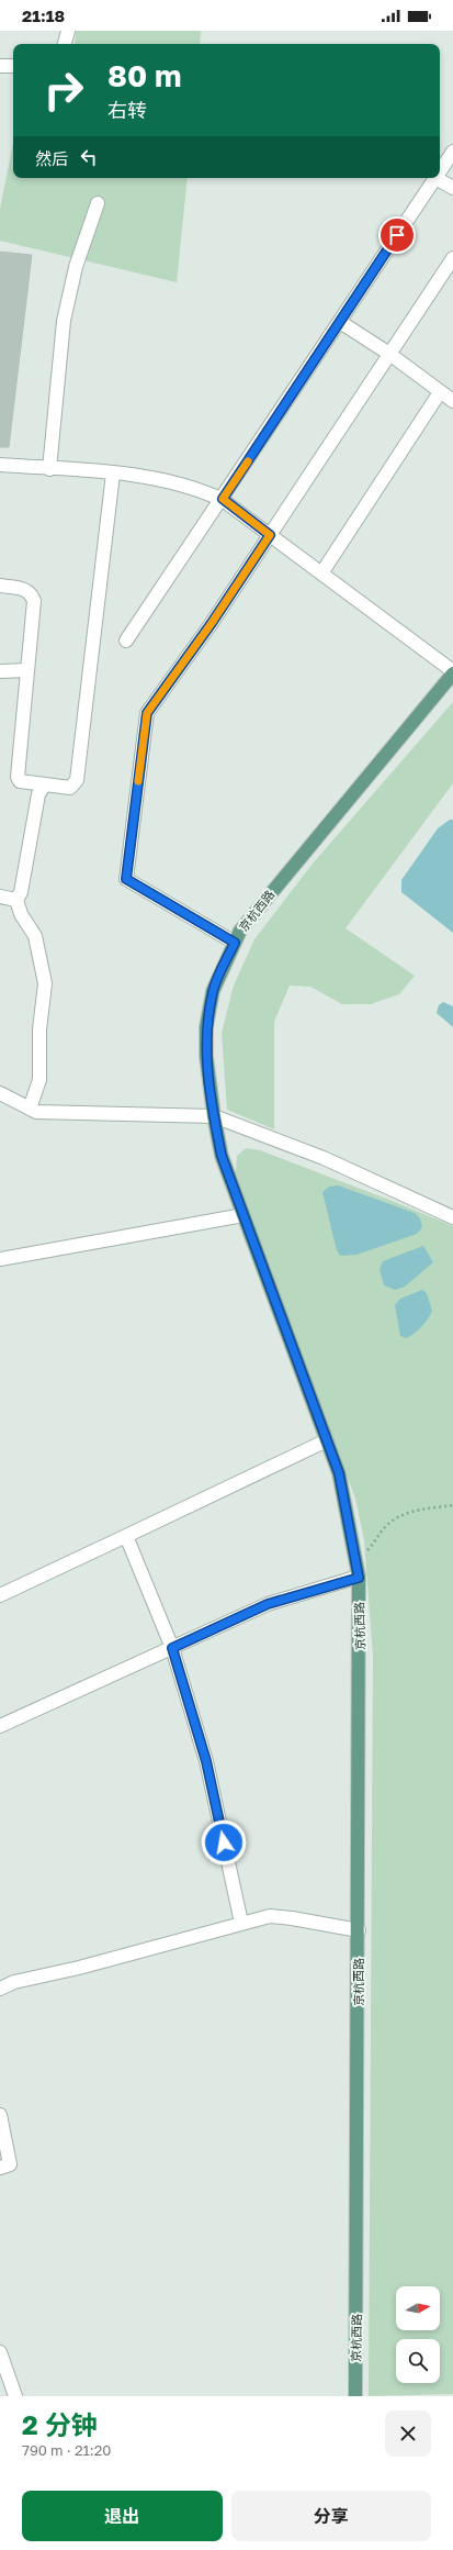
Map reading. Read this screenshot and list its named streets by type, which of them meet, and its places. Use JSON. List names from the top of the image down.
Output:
{
  "streets": {
    "main road": ["京杭西路"]
  },
  "north": "right",
  "page": {
    "status": "21:18",
    "turn": ["80 m", "右转"],
    "then": "然后",
    "heading": ["2 分钟", "790 m · 21:20"],
    "buttons": ["退出", "分享"]
  }
}
